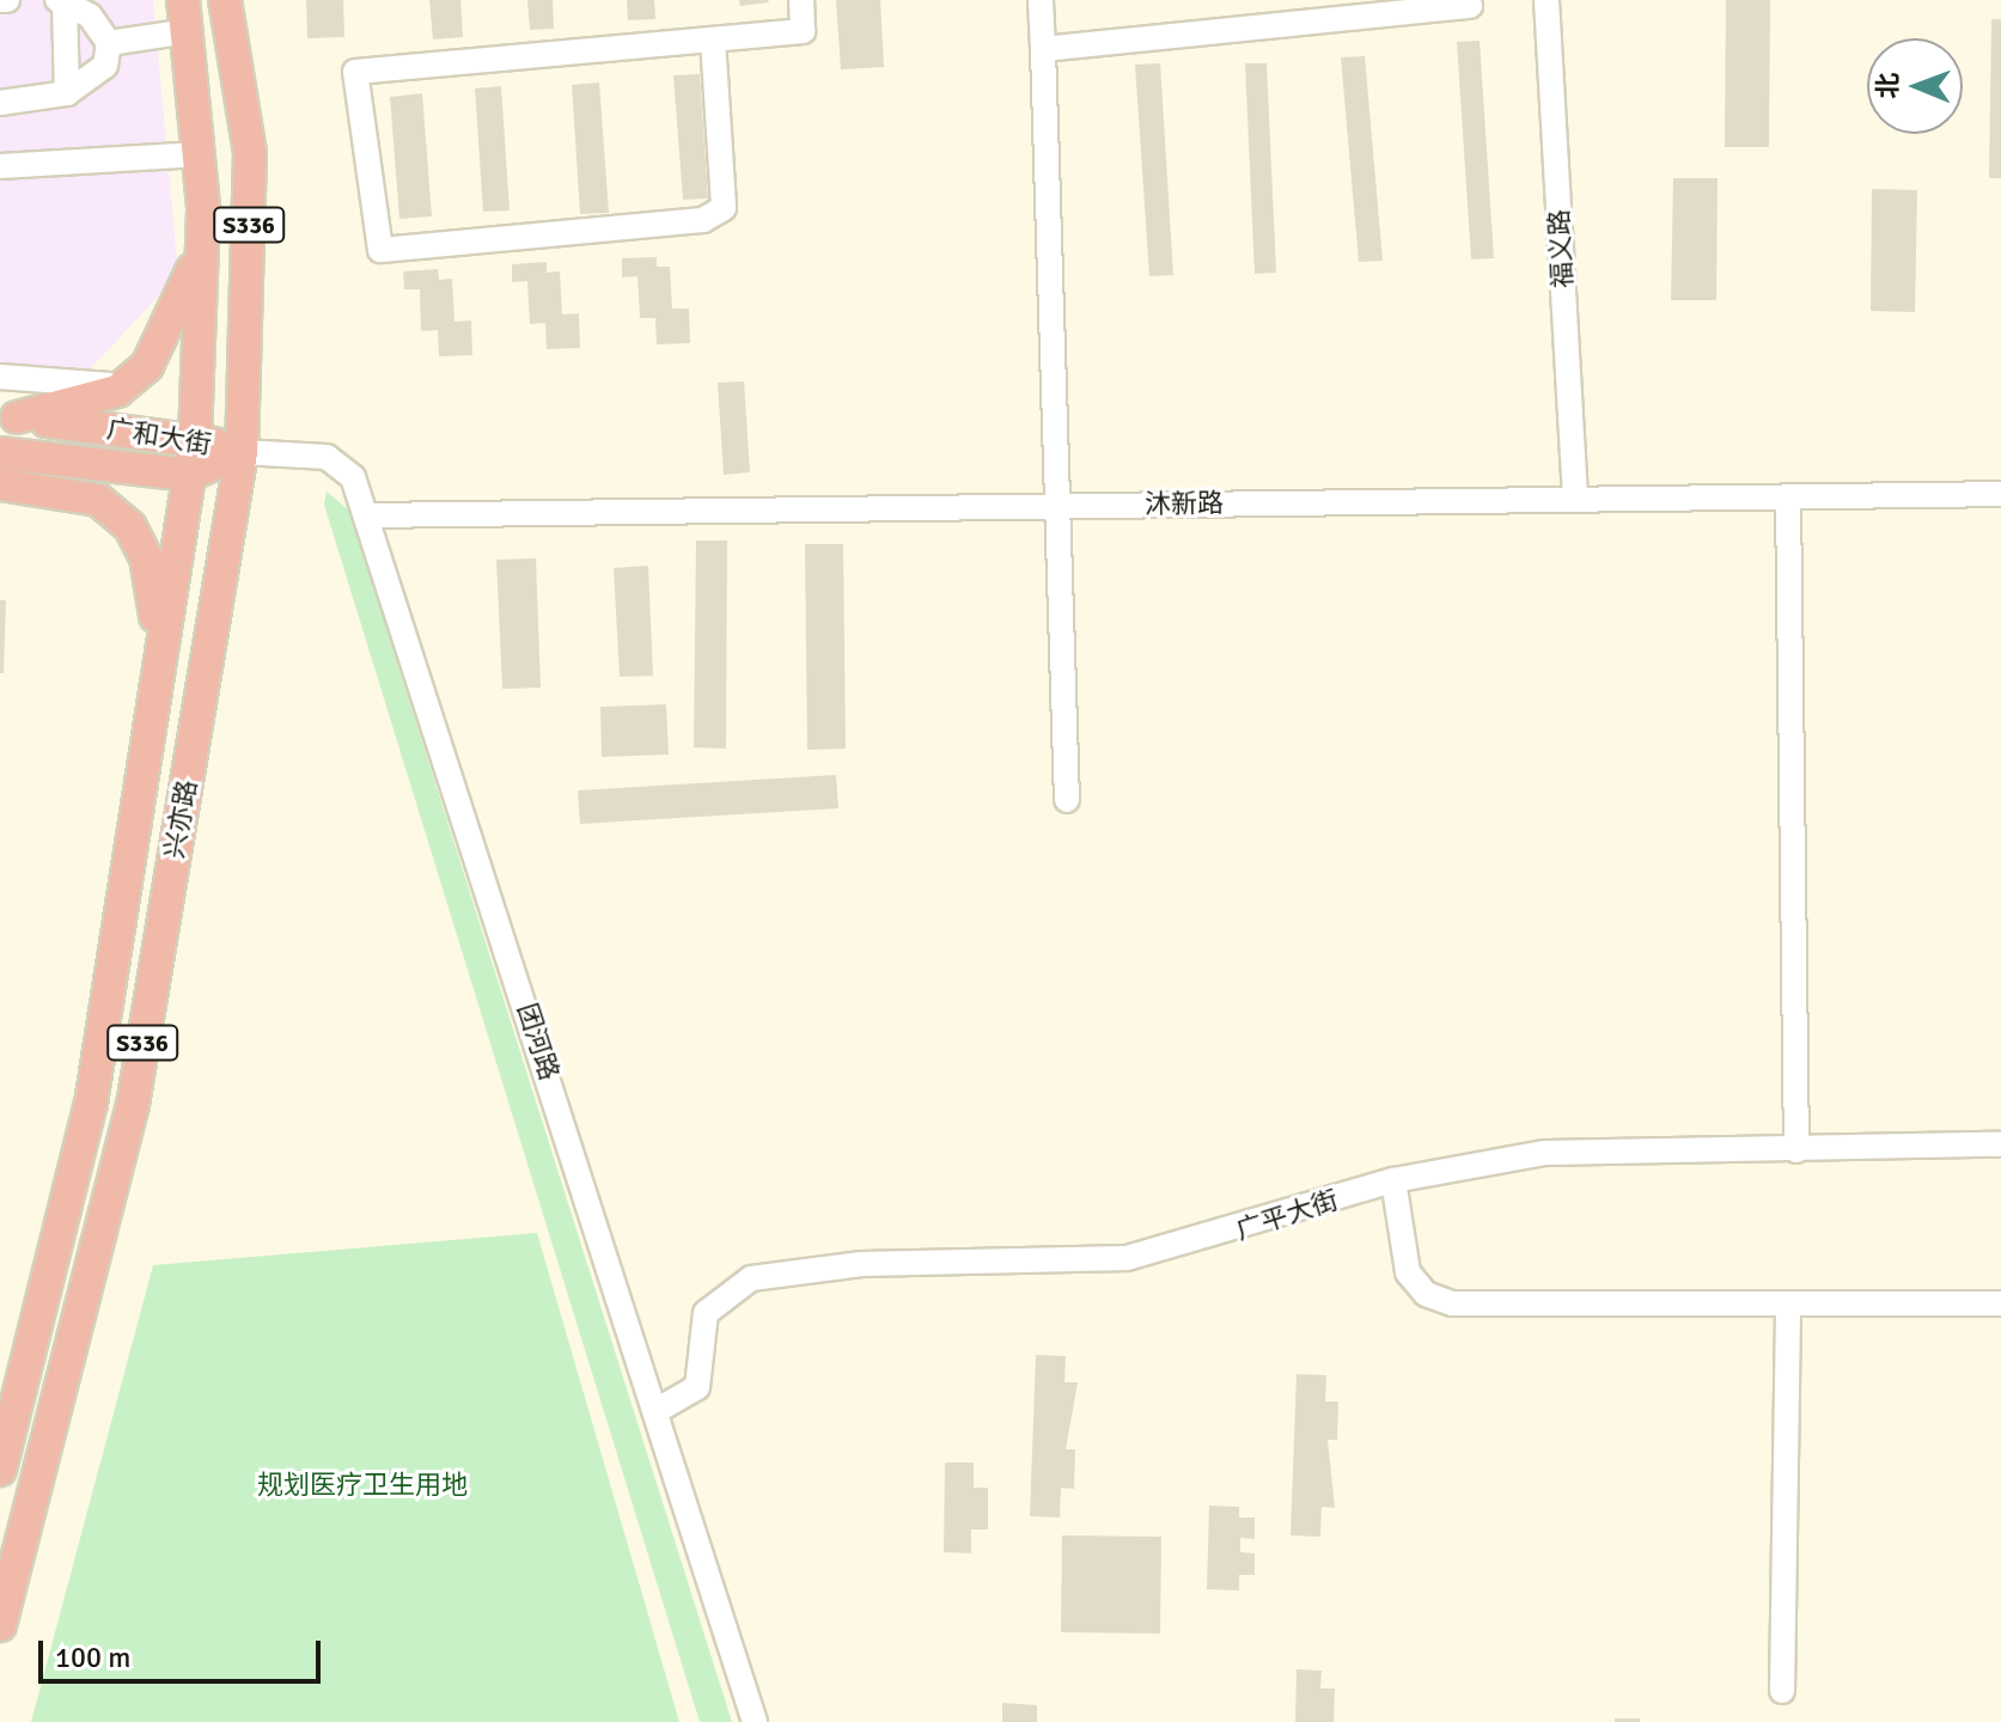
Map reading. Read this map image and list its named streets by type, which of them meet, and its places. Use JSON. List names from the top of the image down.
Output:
{
  "streets": {
    "main road": ["S336", "广和大街", "兴亦路"],
    "street": [
      "福义路",
      "沐新路",
      "团河路",
      "广平大街"
    ]
  },
  "crossings": [
    ["福义路", "沐新路"],
    ["广和大街", "兴亦路"],
    ["广和大街", "团河路"],
    ["沐新路", "团河路"],
    ["兴亦路", "团河路"],
    ["团河路", "广平大街"]
  ],
  "parks": ["规划医疗卫生用地"],
  "scale_bar": "100 m",
  "north": "left"
}
